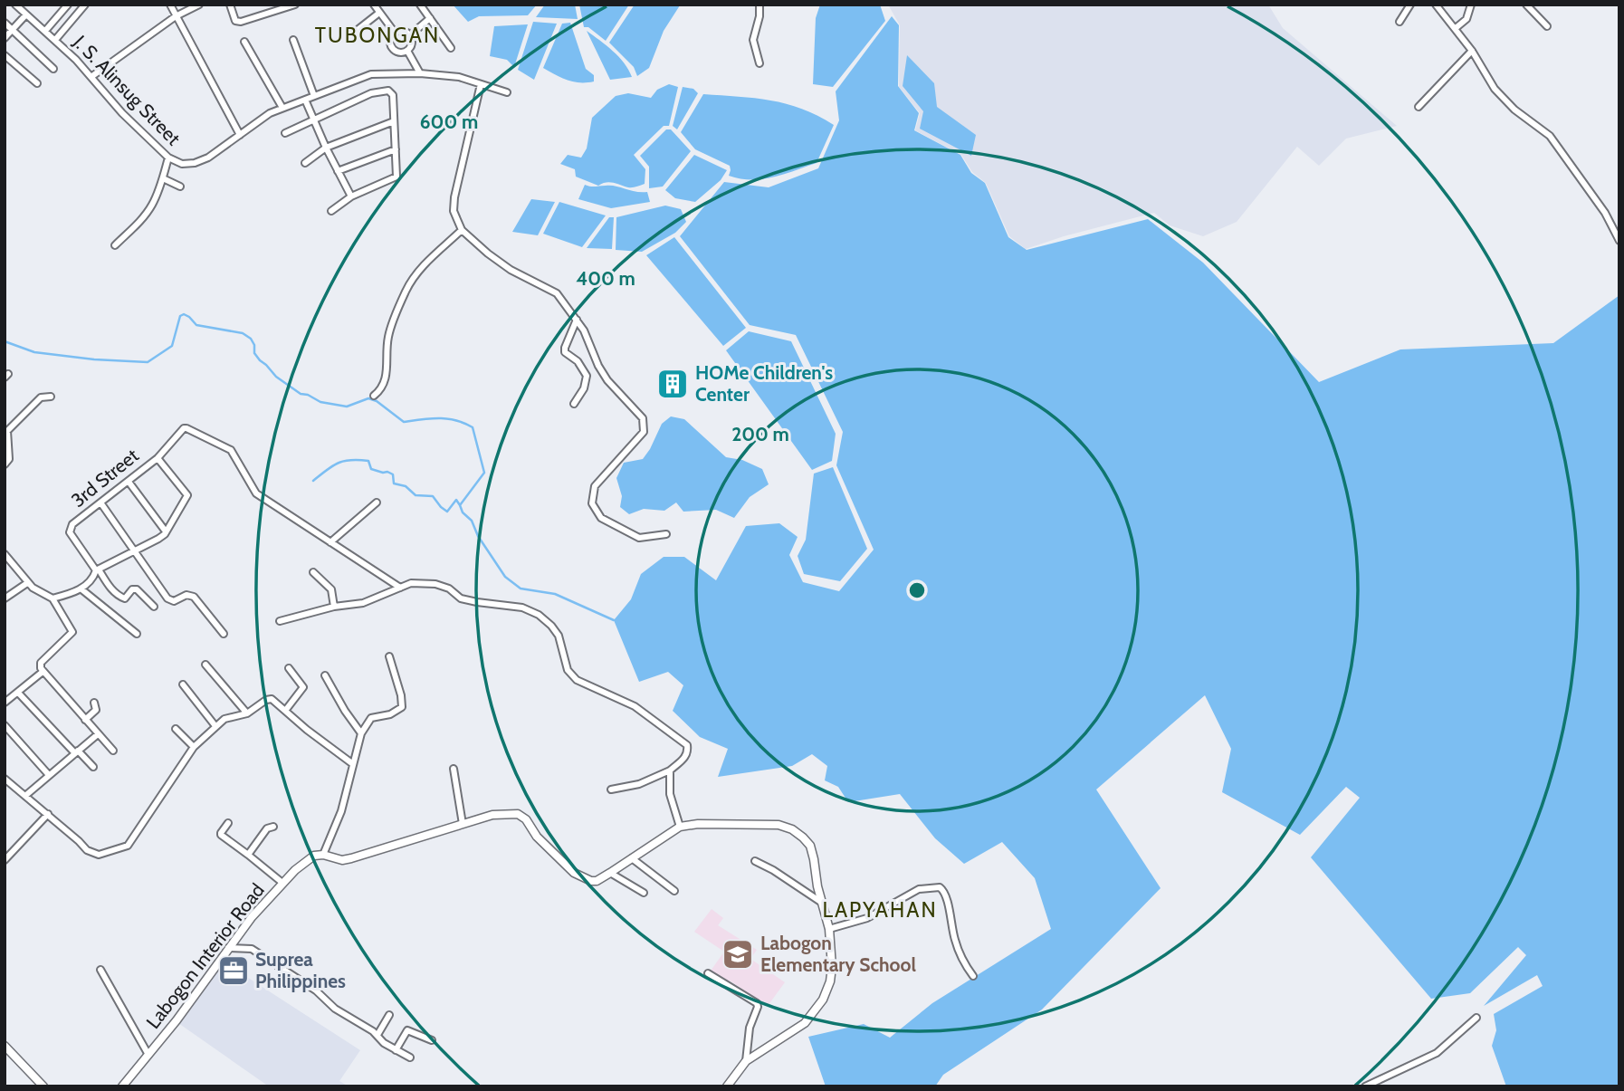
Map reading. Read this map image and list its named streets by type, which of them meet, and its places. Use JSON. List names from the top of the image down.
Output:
{
  "streets": {
    "street": ["J. S. Alinsug Street", "3rd Street", "Labogon Interior Road"]
  },
  "districts": ["TUBONGAN", "LAPYAHAN"],
  "places": {
    "building": ["HOMe Children's Center"],
    "school or university": ["Labogon Elementary School"],
    "office": ["Suprea Philippines"]
  },
  "rings": ["600 m", "400 m", "200 m"]
}
